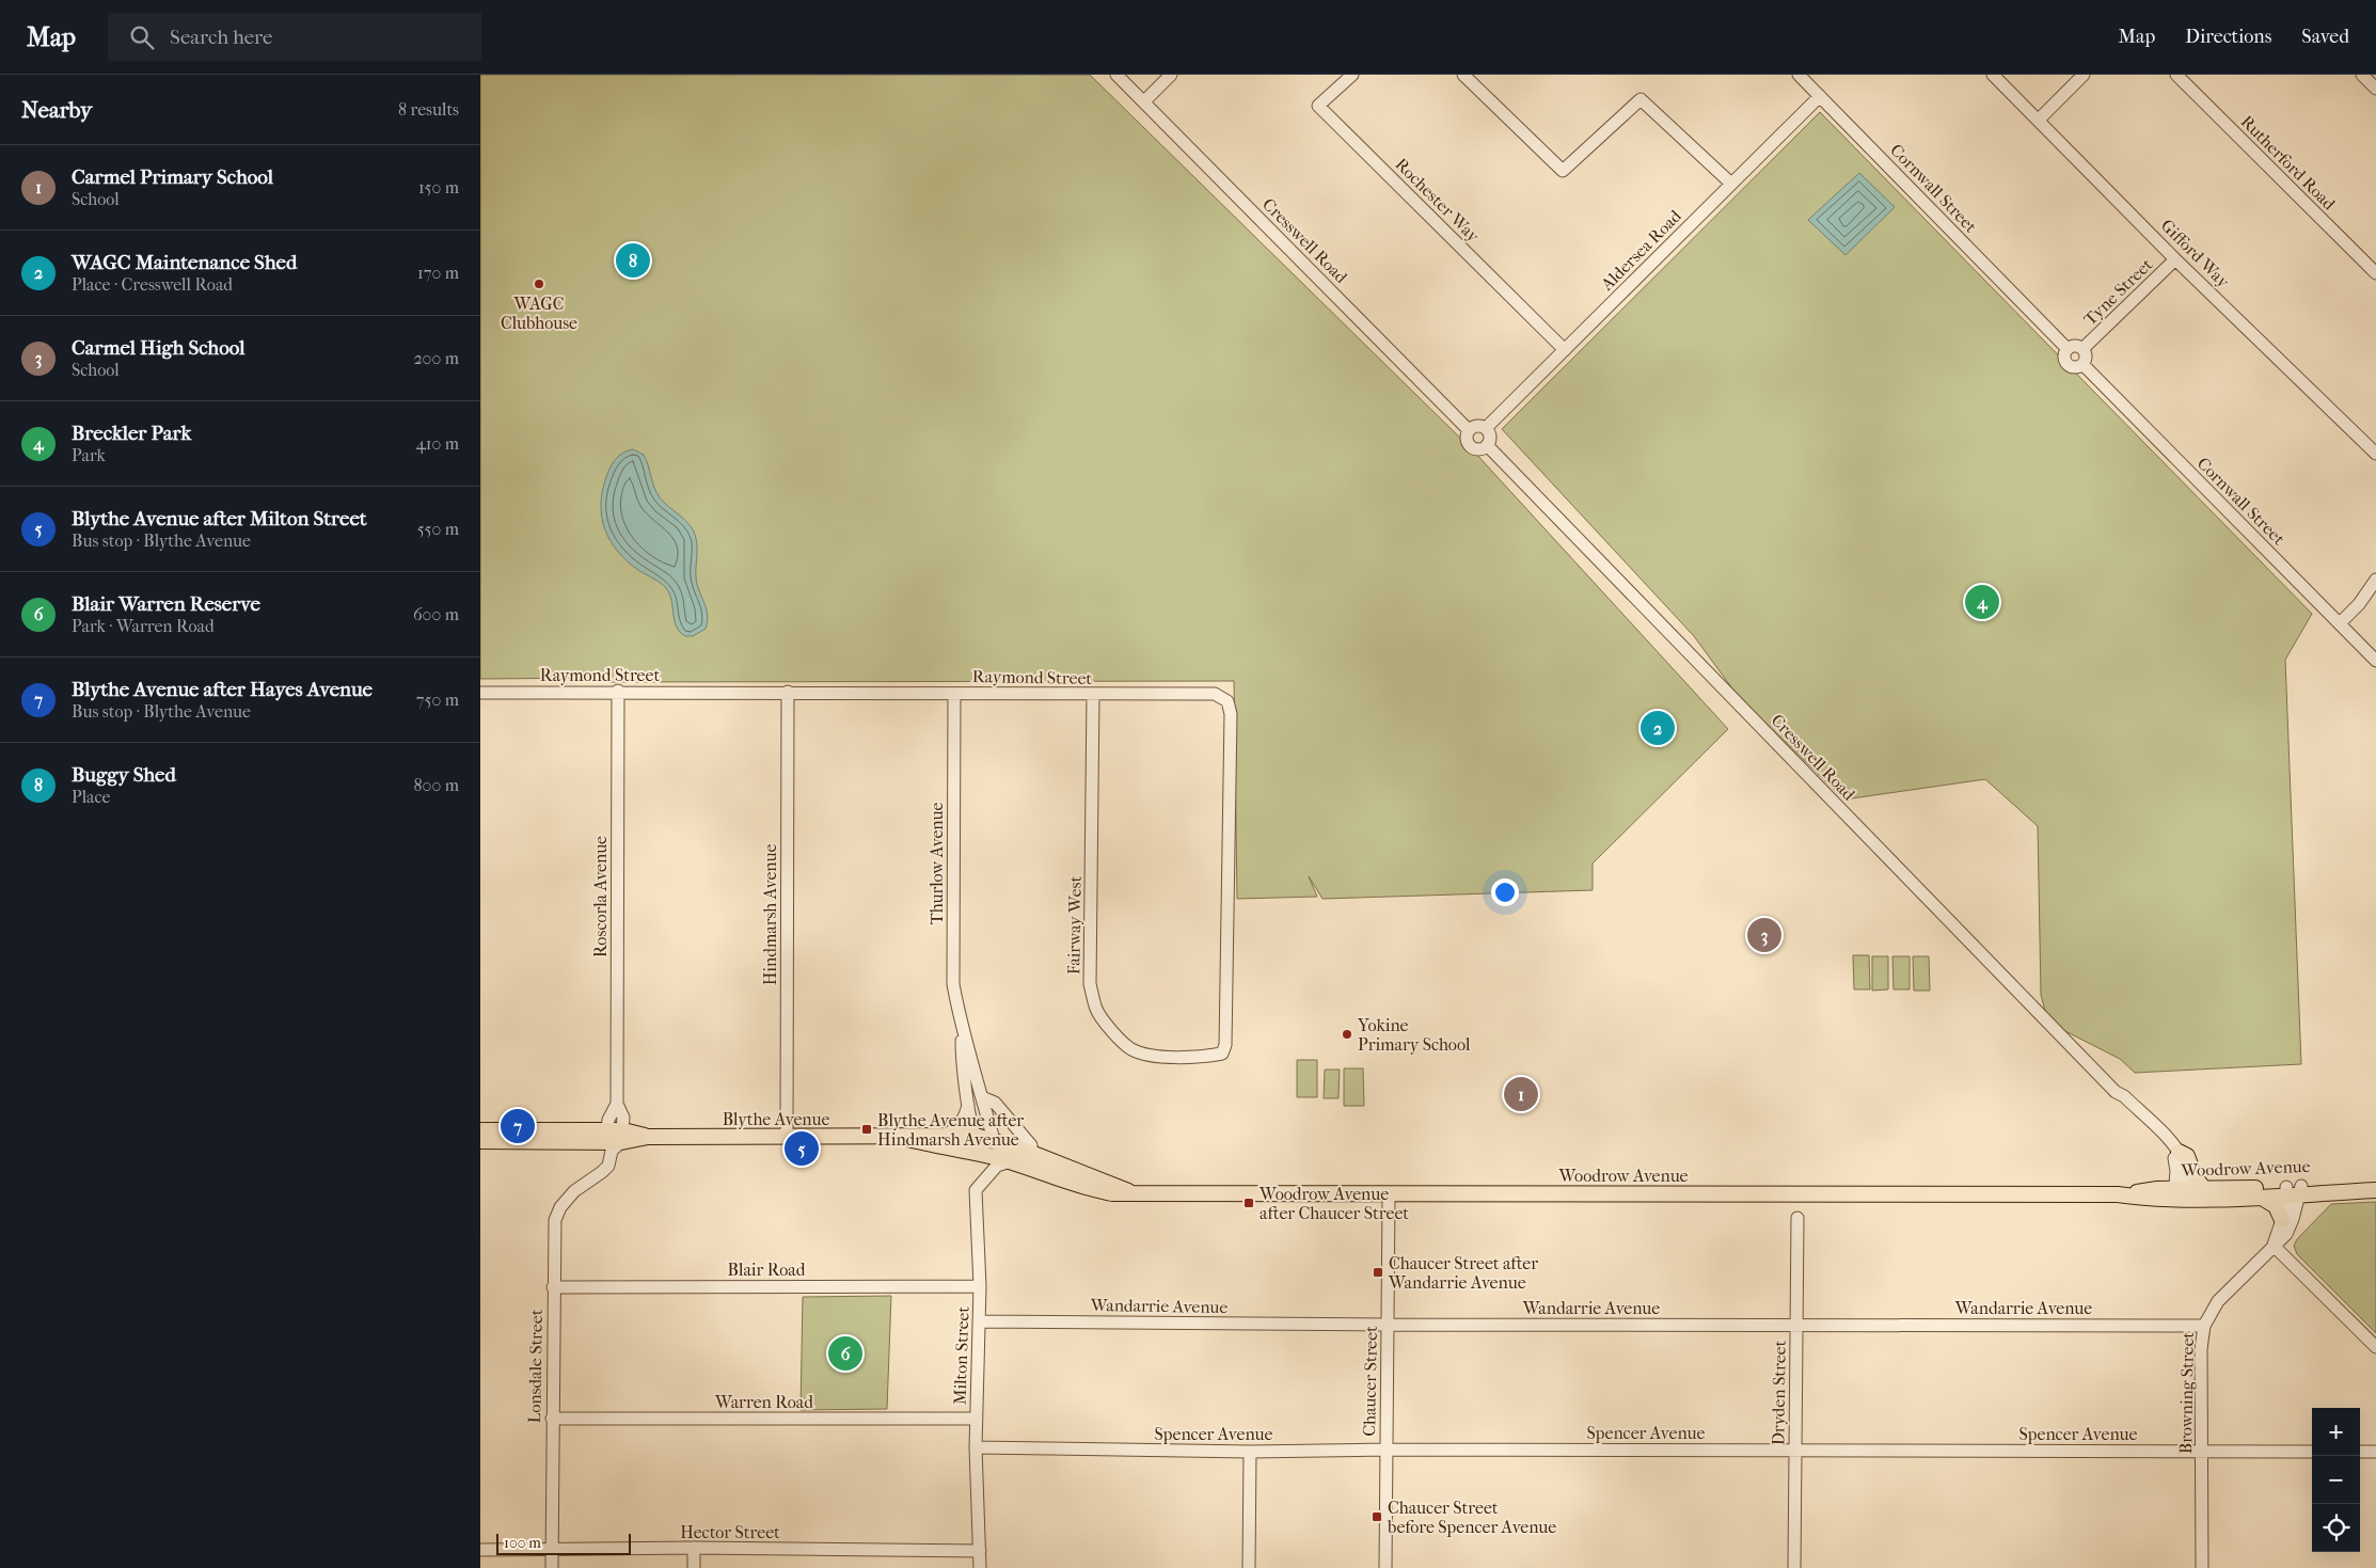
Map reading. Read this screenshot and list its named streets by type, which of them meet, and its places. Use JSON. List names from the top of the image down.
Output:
{
  "streets": {
    "main road": ["Blythe Avenue", "Woodrow Avenue"],
    "street": [
      "Rutherford Road",
      "Cornwall Street",
      "Rochester Way",
      "Cresswell Road",
      "Aldersea Road",
      "Gifford Way",
      "Tyne Street",
      "Raymond Street",
      "Thurlow Avenue",
      "Roscorla Avenue",
      "Hindmarsh Avenue",
      "Fairway West",
      "Blair Road",
      "Wandarrie Avenue",
      "Milton Street",
      "Lonsdale Street",
      "Chaucer Street",
      "Dryden Street",
      "Browning Street",
      "Warren Road",
      "Spencer Avenue",
      "Hector Street"
    ]
  },
  "crossings": [
    ["Cornwall Street", "Aldersea Road"],
    ["Cornwall Street", "Tyne Street"],
    ["Rochester Way", "Aldersea Road"],
    ["Cresswell Road", "Aldersea Road"],
    ["Cresswell Road", "Woodrow Avenue"],
    ["Gifford Way", "Tyne Street"],
    ["Raymond Street", "Thurlow Avenue"],
    ["Raymond Street", "Roscorla Avenue"],
    ["Raymond Street", "Hindmarsh Avenue"],
    ["Raymond Street", "Fairway West"],
    ["Thurlow Avenue", "Blythe Avenue"],
    ["Roscorla Avenue", "Blythe Avenue"],
    ["Roscorla Avenue", "Lonsdale Street"],
    ["Hindmarsh Avenue", "Blythe Avenue"],
    ["Blythe Avenue", "Woodrow Avenue"],
    ["Blythe Avenue", "Milton Street"],
    ["Blythe Avenue", "Lonsdale Street"],
    ["Woodrow Avenue", "Milton Street"],
    ["Woodrow Avenue", "Chaucer Street"],
    ["Woodrow Avenue", "Browning Street"],
    ["Blair Road", "Milton Street"],
    ["Blair Road", "Lonsdale Street"],
    ["Wandarrie Avenue", "Milton Street"],
    ["Wandarrie Avenue", "Chaucer Street"],
    ["Wandarrie Avenue", "Dryden Street"],
    ["Wandarrie Avenue", "Browning Street"],
    ["Milton Street", "Warren Road"],
    ["Milton Street", "Spencer Avenue"],
    ["Milton Street", "Hector Street"],
    ["Lonsdale Street", "Warren Road"],
    ["Lonsdale Street", "Hector Street"],
    ["Chaucer Street", "Spencer Avenue"],
    ["Dryden Street", "Spencer Avenue"],
    ["Browning Street", "Spencer Avenue"]
  ],
  "places": {
    "other": ["WAGC Clubhouse", "Yokine Primary School"],
    "transit": [
      "Blythe Avenue after Hindmarsh Avenue",
      "Woodrow Avenue after Chaucer Street",
      "Chaucer Street after Wandarrie Avenue",
      "Chaucer Street before Spencer Avenue"
    ]
  },
  "scale_bar": "100 m",
  "page": {
    "header": "Map",
    "search": "Search here",
    "nav": ["Map", "Directions", "Saved"],
    "heading": ["Nearby", "8 results"],
    "list": [
      {
        "mark": "1",
        "name": "Carmel Primary School",
        "note": "School",
        "value": "150 m"
      },
      {
        "mark": "2",
        "name": "WAGC Maintenance Shed",
        "note": "Place · Cresswell Road",
        "value": "170 m"
      },
      {
        "mark": "3",
        "name": "Carmel High School",
        "note": "School",
        "value": "200 m"
      },
      {
        "mark": "4",
        "name": "Breckler Park",
        "note": "Park",
        "value": "410 m"
      },
      {
        "mark": "5",
        "name": "Blythe Avenue after Milton Street",
        "note": "Bus stop · Blythe Avenue",
        "value": "550 m"
      },
      {
        "mark": "6",
        "name": "Blair Warren Reserve",
        "note": "Park · Warren Road",
        "value": "600 m"
      },
      {
        "mark": "7",
        "name": "Blythe Avenue after Hayes Avenue",
        "note": "Bus stop · Blythe Avenue",
        "value": "750 m"
      },
      {
        "mark": "8",
        "name": "Buggy Shed",
        "note": "Place",
        "value": "800 m"
      }
    ],
    "pins": [
      "8",
      "4",
      "2",
      "3",
      "1",
      "7",
      "5",
      "6"
    ],
    "map_buttons": ["+", "−"],
    "scale": "100 m"
  }
}
